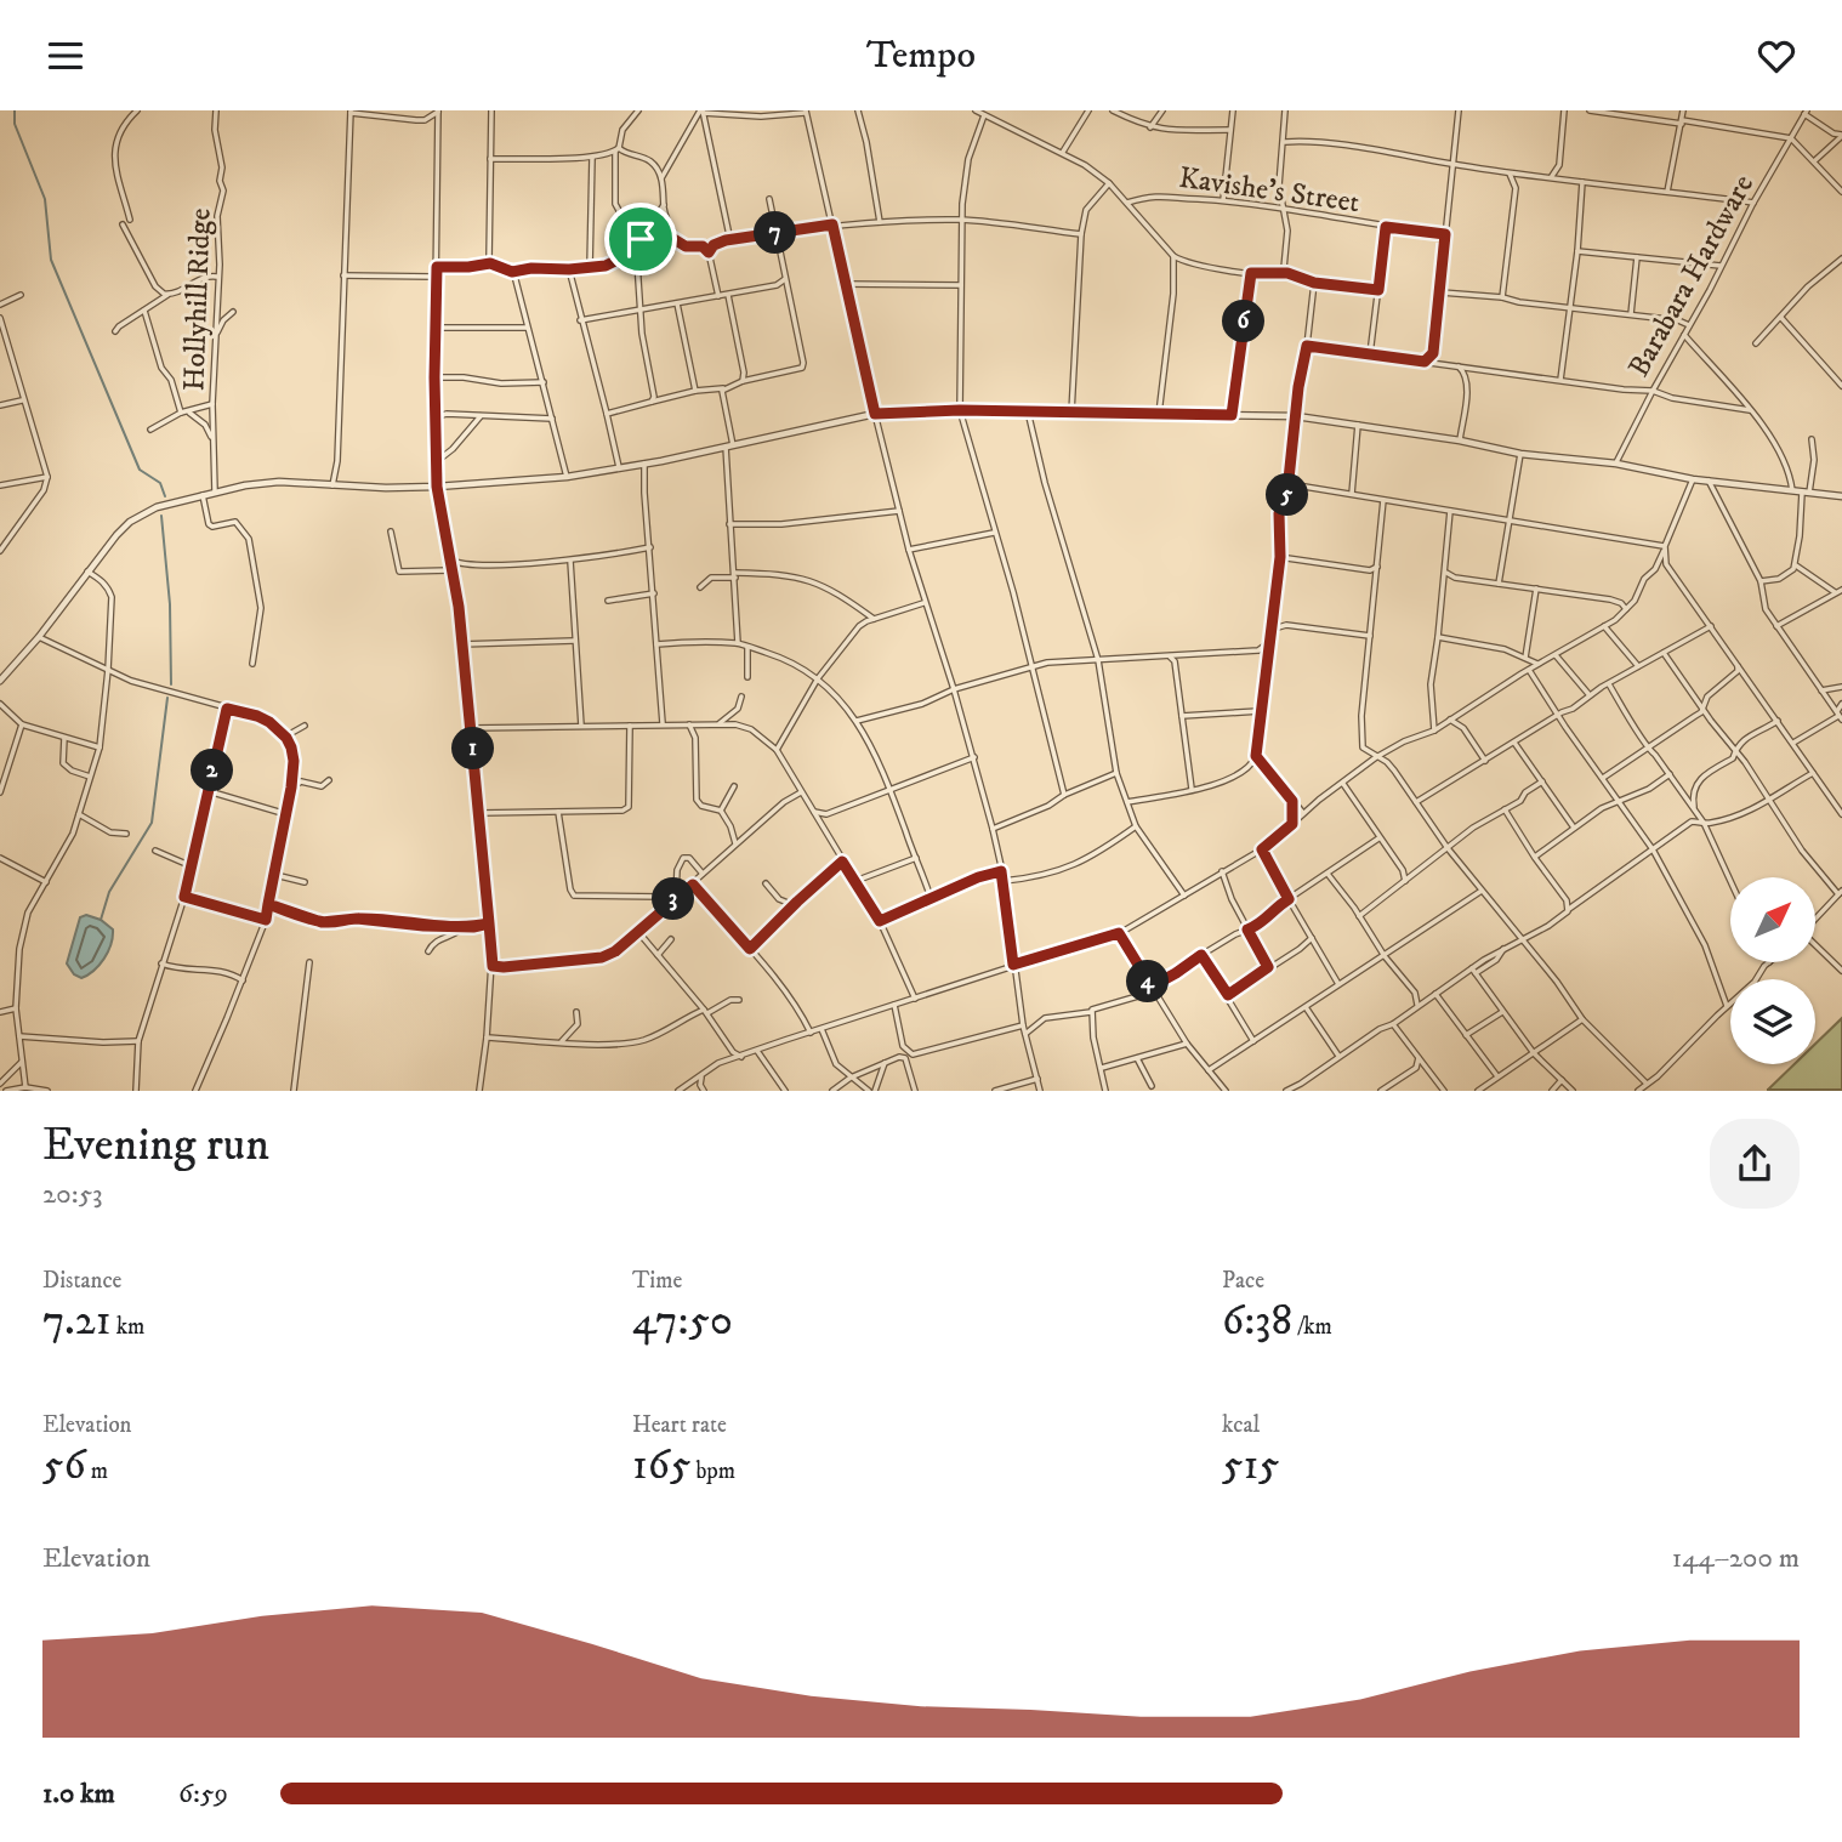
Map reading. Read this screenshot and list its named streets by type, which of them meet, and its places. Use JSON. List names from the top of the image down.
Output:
{
  "streets": {
    "street": ["Kavishe’s Street", "Barabara Hardware", "Hollyhill Ridge"]
  },
  "north": "top right",
  "page": {
    "header": "Tempo",
    "pins": [
      "7",
      "6",
      "5",
      "1",
      "2",
      "3",
      "4"
    ],
    "heading": ["Evening run", "20:53"],
    "stats": [
      ["Distance", "7.21 km"],
      ["Time", "47:50"],
      ["Pace", "6:38 /km"],
      ["Elevation", "56 m"],
      ["Heart rate", "165 bpm"],
      ["kcal", "515"]
    ],
    "chart": ["Elevation", "144–200 m"],
    "list": [
      {
        "name": "1.0 km",
        "note": "6:59"
      }
    ]
  }
}
